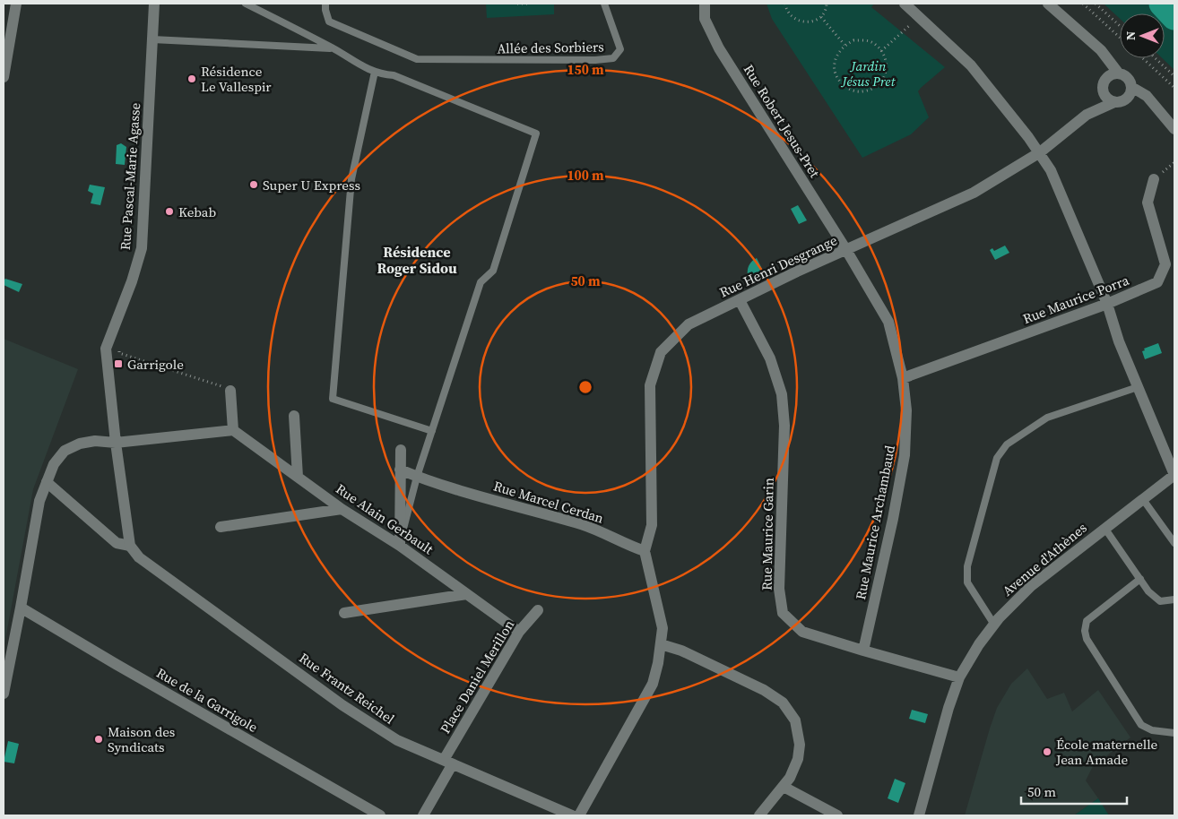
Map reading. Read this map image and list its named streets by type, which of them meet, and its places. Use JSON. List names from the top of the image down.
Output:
{
  "streets": {
    "street": [
      "Rue Robert Jesus-Pret",
      "Rue Pascal-Marie Agasse",
      "Rue Henri Desgrange",
      "Rue Maurice Porra",
      "Rue Marcel Cerdan",
      "Rue Alain Gerbault",
      "Rue Maurice Archambaud",
      "Rue Maurice Garin",
      "Avenue d'Athènes",
      "Place Daniel Merillon",
      "Rue Frantz Reichel",
      "Rue de la Garrigole"
    ],
    "lane": ["Allée des Sorbiers"]
  },
  "crossings": [
    ["Rue Robert Jesus-Pret", "Rue Henri Desgrange"],
    ["Rue Robert Jesus-Pret", "Rue Maurice Archambaud"],
    ["Rue Henri Desgrange", "Rue Marcel Cerdan"],
    ["Rue Henri Desgrange", "Rue Maurice Archambaud"],
    ["Rue Henri Desgrange", "Rue Maurice Garin"],
    ["Rue Maurice Porra", "Rue Maurice Archambaud"],
    ["Rue Alain Gerbault", "Place Daniel Merillon"],
    ["Rue Maurice Archambaud", "Rue Maurice Garin"],
    ["Rue Maurice Garin", "Avenue d'Athènes"],
    ["Place Daniel Merillon", "Rue Frantz Reichel"]
  ],
  "districts": ["Résidence Roger Sidou"],
  "parks": ["Jardin Jésus Pret"],
  "places": {
    "other": [
      "Résidence Le Vallespir",
      "Super U Express",
      "Kebab",
      "Maison des Syndicats",
      "École maternelle Jean Amade"
    ],
    "transit": ["Garrigole"]
  },
  "scale_bar": "50 m",
  "north": "left",
  "rings": ["150 m", "100 m", "50 m"]
}
